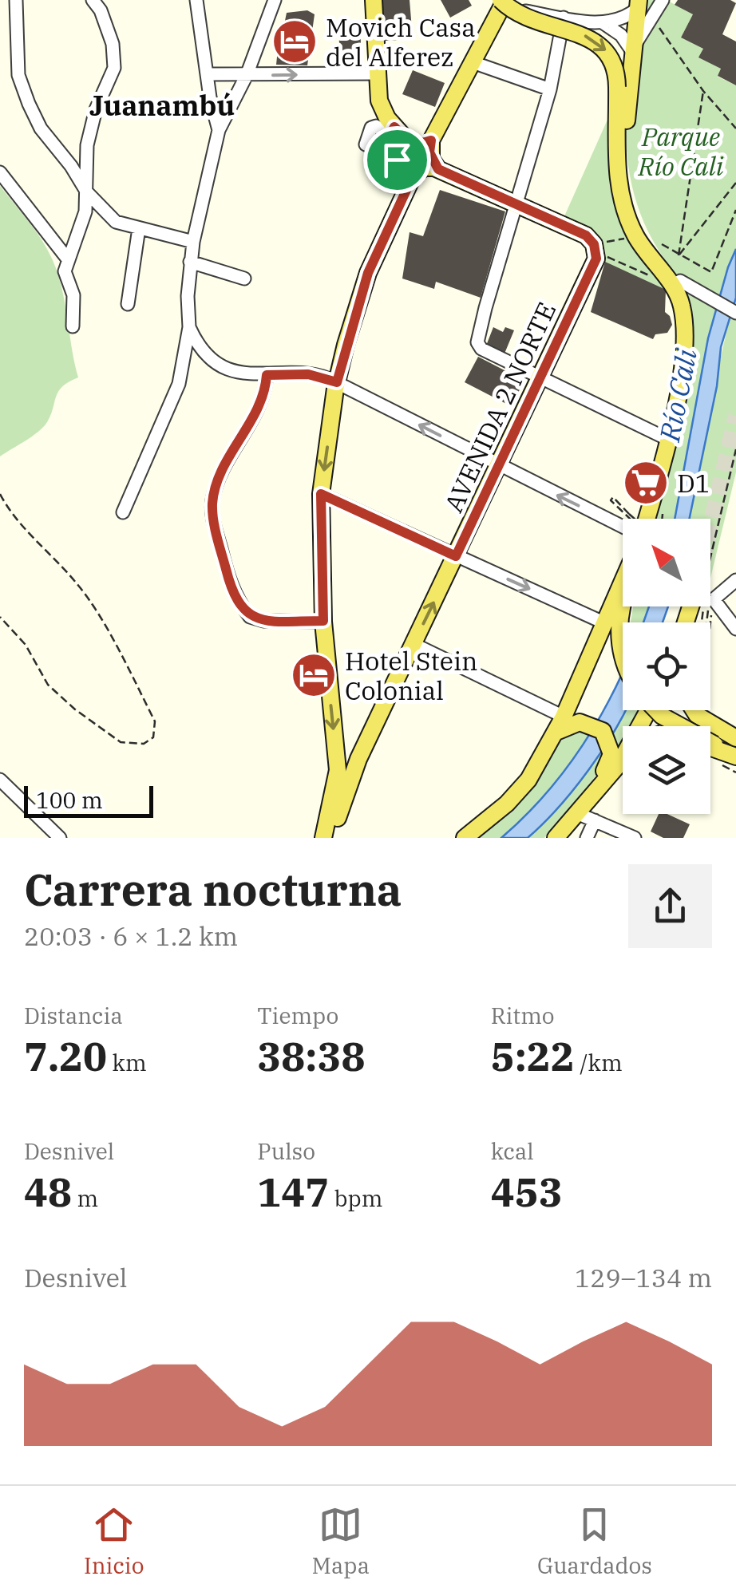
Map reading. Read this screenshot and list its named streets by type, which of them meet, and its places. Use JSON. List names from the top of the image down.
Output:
{
  "streets": {
    "main road": ["AVENIDA 2 NORTE"]
  },
  "districts": ["Juanambú"],
  "water": ["Río Cali"],
  "parks": ["Parque Río Cali"],
  "places": {
    "hotel": ["Movich Casa del Alferez", "Hotel Stein Colonial"],
    "supermarket": ["D1"]
  },
  "scale_bar": "100 m",
  "north": "top left",
  "page": {
    "scale": "100 m",
    "heading": ["Carrera nocturna", "20:03 · 6 × 1.2 km"],
    "stats": [
      ["Distancia", "7.20 km"],
      ["Tiempo", "38:38"],
      ["Ritmo", "5:22 /km"],
      ["Desnivel", "48 m"],
      ["Pulso", "147 bpm"],
      ["kcal", "453"]
    ],
    "chart": ["Desnivel", "129–134 m"],
    "tabs": ["Inicio", "Mapa", "Guardados"]
  }
}
